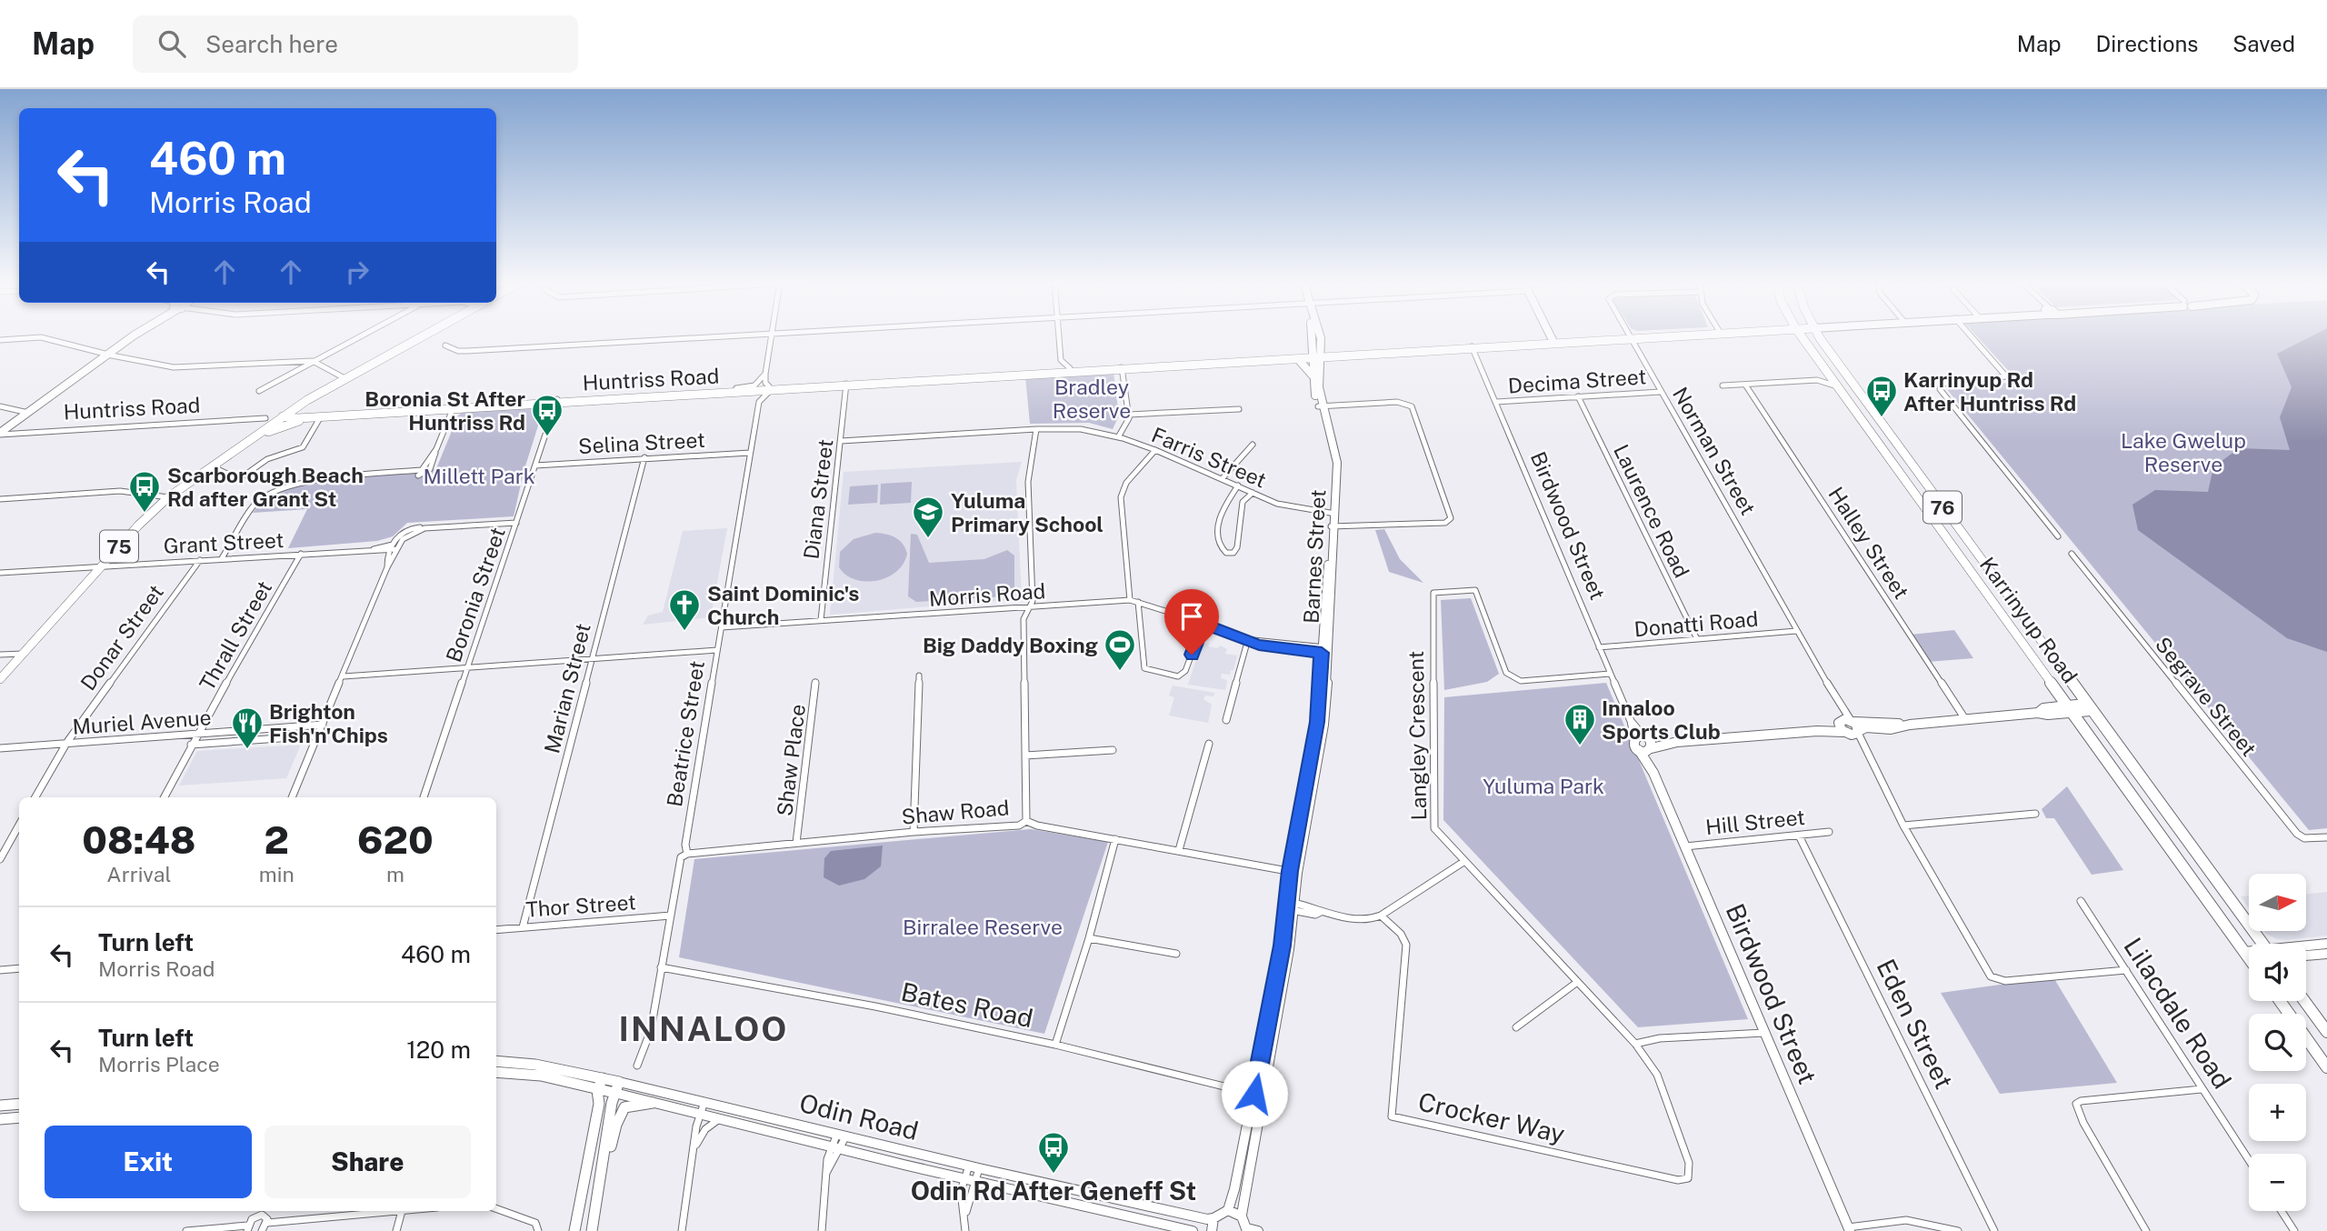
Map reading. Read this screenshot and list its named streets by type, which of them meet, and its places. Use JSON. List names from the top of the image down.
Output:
{
  "streets": {
    "highway": ["76", "Karrinyup Road"],
    "main road": [
      "Huntriss Road",
      "Birdwood Street",
      "75",
      "Barnes Street",
      "Odin Road"
    ],
    "street": [
      "Decima Street",
      "Selina Street",
      "Norman Street",
      "Farris Street",
      "Diana Street",
      "Laurence Road",
      "Grant Street",
      "Halley Street",
      "Boronia Street",
      "Morris Road",
      "Donatti Road",
      "Thrall Street",
      "Donar Street",
      "Marian Street",
      "Segrave Street",
      "Muriel Avenue",
      "Beatrice Street",
      "Langley Crescent",
      "Shaw Place",
      "Shaw Road",
      "Hill Street",
      "Thor Street",
      "Bates Road",
      "Lilacdale Road",
      "Eden Street",
      "Crocker Way"
    ]
  },
  "crossings": [
    ["Huntriss Road", "Norman Street"],
    ["Huntriss Road", "Diana Street"],
    ["Huntriss Road", "Birdwood Street"],
    ["Huntriss Road", "75"],
    ["Huntriss Road", "Barnes Street"],
    ["Huntriss Road", "Boronia Street"],
    ["Decima Street", "Norman Street"],
    ["Decima Street", "Laurence Road"],
    ["Decima Street", "Birdwood Street"],
    ["Selina Street", "Boronia Street"],
    ["Selina Street", "Marian Street"],
    ["Selina Street", "Beatrice Street"],
    ["Norman Street", "Donatti Road"],
    ["Farris Street", "Diana Street"],
    ["Farris Street", "Barnes Street"],
    ["Diana Street", "Morris Road"],
    ["Laurence Road", "Donatti Road"],
    ["Birdwood Street", "Donatti Road"],
    ["Birdwood Street", "Langley Crescent"],
    ["Birdwood Street", "Hill Street"],
    ["Grant Street", "75"],
    ["Grant Street", "Thrall Street"],
    ["Grant Street", "Donar Street"],
    ["Barnes Street", "Morris Road"],
    ["Barnes Street", "Shaw Road"],
    ["Barnes Street", "Bates Road"],
    ["Morris Road", "Beatrice Street"],
    ["Thrall Street", "Muriel Avenue"],
    ["Donar Street", "Muriel Avenue"],
    ["Marian Street", "Thor Street"],
    ["Beatrice Street", "Shaw Road"],
    ["Beatrice Street", "Thor Street"],
    ["Beatrice Street", "Bates Road"],
    ["Langley Crescent", "Crocker Way"],
    ["Shaw Place", "Shaw Road"],
    ["Hill Street", "Eden Street"]
  ],
  "districts": ["INNALOO"],
  "parks": [
    "Bradley Reserve",
    "Lake Gwelup Reserve",
    "Millett Park",
    "Yuluma Park",
    "Birralee Reserve"
  ],
  "places": {
    "bus stop": [
      "Karrinyup Rd After Huntriss Rd",
      "Boronia St After Huntriss Rd",
      "Scarborough Beach Rd after Grant St",
      "Odin Rd After Geneff St"
    ],
    "school or university": ["Yuluma Primary School"],
    "church": ["Saint Dominic's Church"],
    "sports": ["Big Daddy Boxing"],
    "building": ["Innaloo Sports Club"],
    "restaurant": ["Brighton Fish'n'Chips"]
  },
  "north": "right",
  "page": {
    "header": "Map",
    "search": "Search here",
    "nav": ["Map", "Directions", "Saved"],
    "turn": ["460 m", "Morris Road"],
    "eta": [
      "08:48",
      "Arrival",
      "2",
      "min",
      "620",
      "m"
    ],
    "map_buttons": ["+", "−"],
    "list": [
      {
        "name": "Turn left",
        "note": "Morris Road",
        "value": "460 m"
      },
      {
        "name": "Turn left",
        "note": "Morris Place",
        "value": "120 m"
      }
    ],
    "buttons": ["Exit", "Share"]
  }
}
